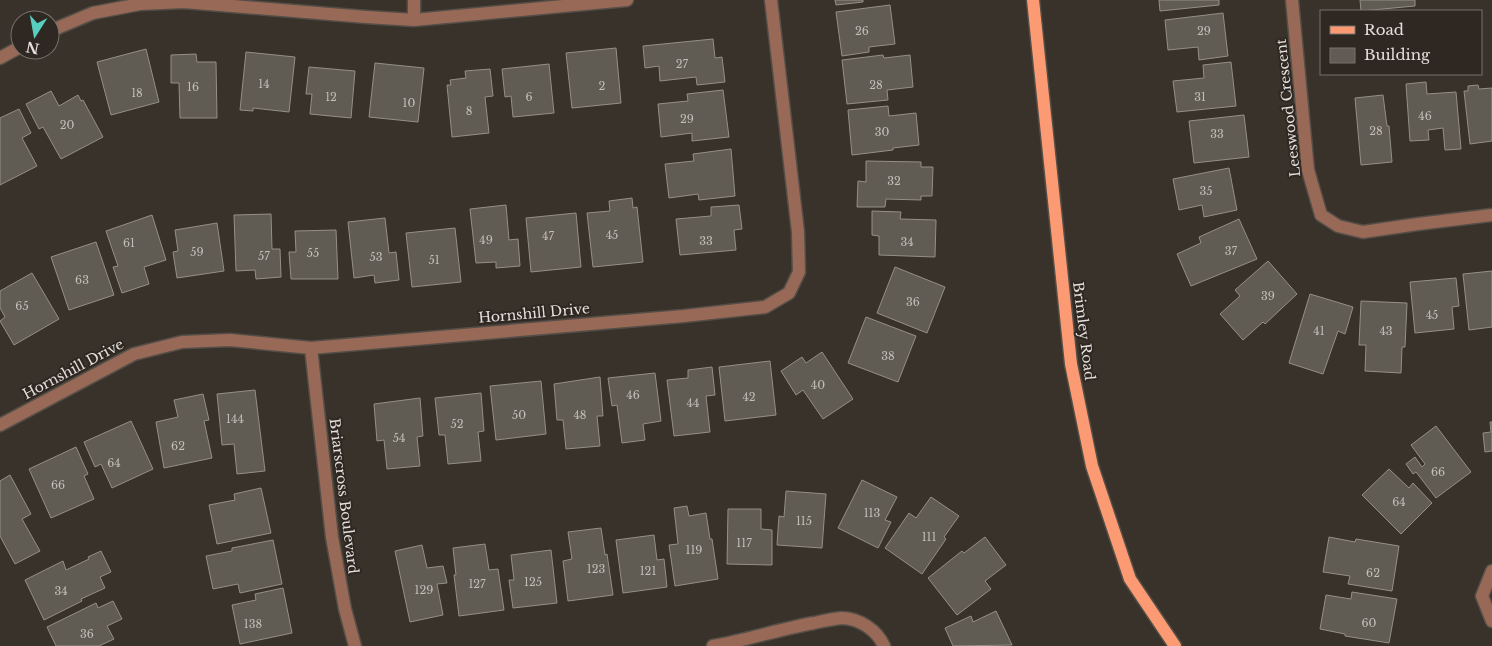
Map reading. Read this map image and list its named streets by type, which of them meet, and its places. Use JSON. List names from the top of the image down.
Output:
{
  "streets": {
    "main road": ["Brimley Road"],
    "street": ["Leeswood Crescent", "Hornshill Drive", "Briarscross Boulevard"]
  },
  "crossings": [
    ["Hornshill Drive", "Briarscross Boulevard"]
  ],
  "house_numbers": [
    "26",
    "29",
    "27",
    "14",
    "28",
    "2",
    "16",
    "18",
    "12",
    "6",
    "31",
    "10",
    "8",
    "46",
    "29",
    "20",
    "28",
    "30",
    "33",
    "32",
    "35",
    "45",
    "47",
    "49",
    "33",
    "34",
    "61",
    "37",
    "59",
    "55",
    "57",
    "53",
    "51",
    "63",
    "39",
    "36",
    "65",
    "45",
    "41",
    "43",
    "38",
    "40",
    "46",
    "42",
    "44",
    "50",
    "48",
    "144",
    "52",
    "54",
    "62",
    "64",
    "66",
    "66",
    "64",
    "113",
    "115",
    "111",
    "117",
    "119",
    "123",
    "121",
    "62",
    "125",
    "127",
    "129",
    "34",
    "60",
    "138",
    "36"
  ],
  "legend": ["Road", "Building"],
  "north": "bottom"
}
